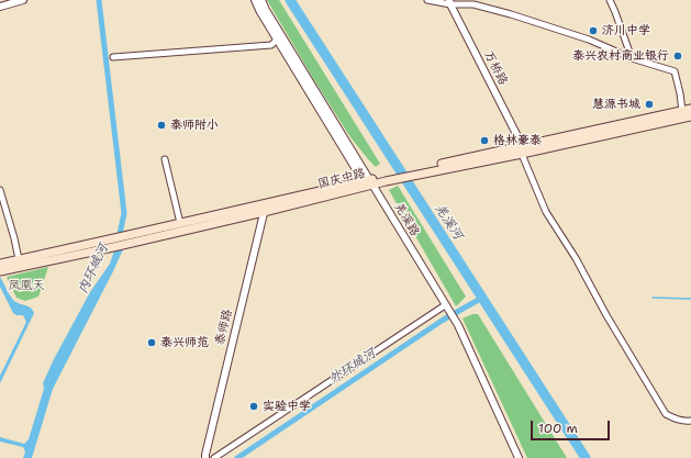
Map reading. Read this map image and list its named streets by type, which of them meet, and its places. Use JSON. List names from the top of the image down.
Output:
{
  "streets": {
    "main road": ["国庆中路"],
    "street": ["万桥路", "羌溪路", "泰师路"]
  },
  "crossings": [
    ["万桥路", "国庆中路"],
    ["国庆中路", "羌溪路"],
    ["国庆中路", "泰师路"]
  ],
  "water": ["羌溪河", "内环城河", "外环城河"],
  "parks": ["凤凰天"],
  "places": [
    "济川中学",
    "泰兴农村商业银行",
    "慧源书城",
    "泰师附小",
    "格林豪泰",
    "泰兴师范",
    "实验中学"
  ],
  "scale_bar": "100 m"
}
